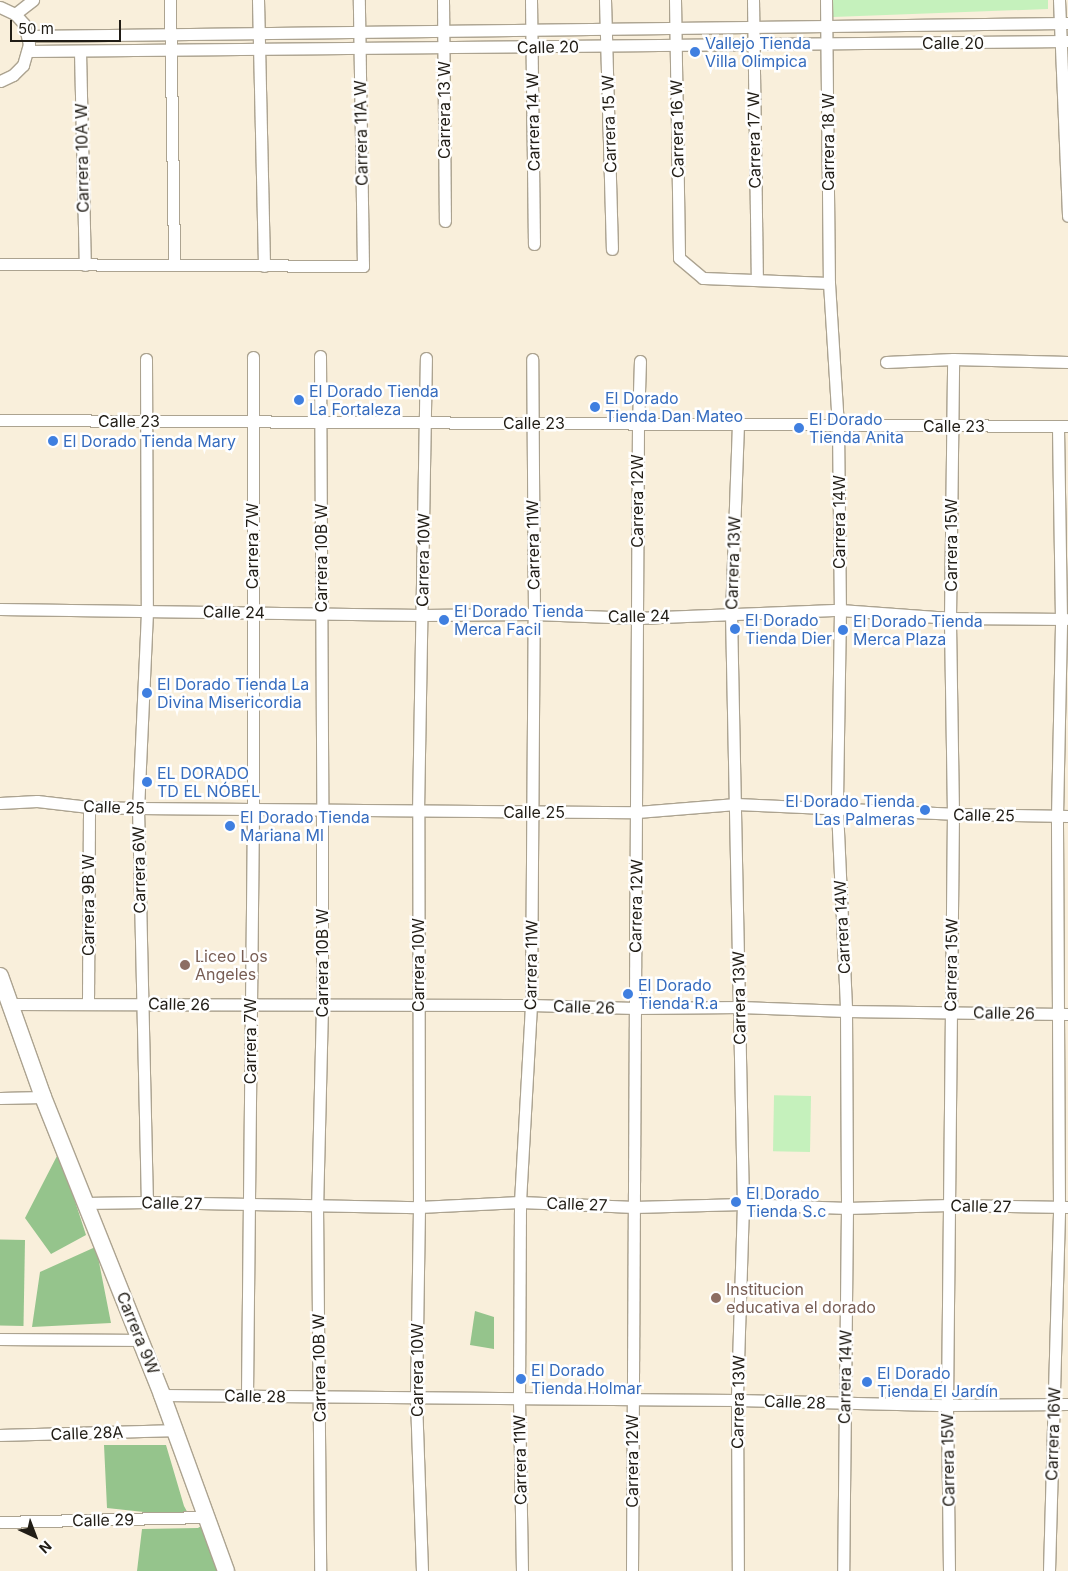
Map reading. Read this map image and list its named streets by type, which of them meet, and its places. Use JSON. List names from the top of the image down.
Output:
{
  "streets": {
    "main road": ["Carrera 9W"],
    "street": [
      "Calle 20",
      "Carrera 13 W",
      "Carrera 14 W",
      "Carrera 15 W",
      "Carrera 16 W",
      "Carrera 11A W",
      "Carrera 17 W",
      "Carrera 18 W",
      "Carrera 10A W",
      "Calle 23",
      "Carrera 12W",
      "Carrera 14W",
      "Carrera 11W",
      "Carrera 15W",
      "Carrera 7W",
      "Carrera 10B W",
      "Carrera 10W",
      "Carrera 13W",
      "Calle 24",
      "Calle 25",
      "Carrera 6W",
      "Carrera 9B W",
      "Calle 26",
      "Calle 27",
      "Calle 28",
      "Calle 28A",
      "Carrera 16W",
      "Calle 29"
    ]
  },
  "crossings": [
    ["Calle 20", "Carrera 13 W"],
    ["Calle 20", "Carrera 14 W"],
    ["Calle 20", "Carrera 15 W"],
    ["Calle 20", "Carrera 16 W"],
    ["Calle 20", "Carrera 11A W"],
    ["Calle 20", "Carrera 17 W"],
    ["Calle 20", "Carrera 18 W"],
    ["Calle 20", "Carrera 10A W"],
    ["Carrera 16 W", "Carrera 17 W"],
    ["Carrera 18 W", "Carrera 14W"],
    ["Calle 23", "Carrera 12W"],
    ["Calle 23", "Carrera 14W"],
    ["Calle 23", "Carrera 11W"],
    ["Calle 23", "Carrera 15W"],
    ["Calle 23", "Carrera 7W"],
    ["Calle 23", "Carrera 10B W"],
    ["Calle 23", "Carrera 10W"],
    ["Calle 23", "Carrera 13W"],
    ["Calle 23", "Carrera 6W"],
    ["Calle 23", "Carrera 16W"],
    ["Carrera 12W", "Calle 24"],
    ["Carrera 12W", "Calle 25"],
    ["Carrera 12W", "Calle 26"],
    ["Carrera 12W", "Calle 27"],
    ["Carrera 12W", "Calle 28"],
    ["Carrera 14W", "Calle 24"],
    ["Carrera 14W", "Calle 25"],
    ["Carrera 14W", "Calle 26"],
    ["Carrera 14W", "Calle 27"],
    ["Carrera 14W", "Calle 28"],
    ["Carrera 11W", "Calle 24"],
    ["Carrera 11W", "Calle 25"],
    ["Carrera 11W", "Calle 26"],
    ["Carrera 11W", "Calle 27"],
    ["Carrera 11W", "Calle 28"],
    ["Carrera 15W", "Calle 24"],
    ["Carrera 15W", "Calle 25"],
    ["Carrera 15W", "Calle 26"],
    ["Carrera 15W", "Calle 27"],
    ["Carrera 15W", "Calle 28"],
    ["Carrera 7W", "Calle 24"],
    ["Carrera 7W", "Calle 25"],
    ["Carrera 7W", "Calle 26"],
    ["Carrera 7W", "Calle 27"],
    ["Carrera 7W", "Calle 28"],
    ["Carrera 10B W", "Calle 24"],
    ["Carrera 10B W", "Calle 25"],
    ["Carrera 10B W", "Calle 26"],
    ["Carrera 10B W", "Calle 27"],
    ["Carrera 10B W", "Calle 28"],
    ["Carrera 10W", "Calle 24"],
    ["Carrera 10W", "Calle 25"],
    ["Carrera 10W", "Calle 26"],
    ["Carrera 10W", "Calle 27"],
    ["Carrera 10W", "Calle 28"],
    ["Carrera 13W", "Calle 24"],
    ["Carrera 13W", "Calle 25"],
    ["Carrera 13W", "Calle 26"],
    ["Carrera 13W", "Calle 27"],
    ["Carrera 13W", "Calle 28"],
    ["Calle 24", "Carrera 6W"],
    ["Calle 24", "Carrera 16W"],
    ["Calle 25", "Carrera 6W"],
    ["Calle 25", "Carrera 9B W"],
    ["Calle 25", "Carrera 16W"],
    ["Carrera 6W", "Calle 26"],
    ["Carrera 6W", "Calle 27"],
    ["Carrera 9B W", "Calle 26"],
    ["Calle 26", "Carrera 9W"],
    ["Calle 26", "Carrera 16W"],
    ["Calle 27", "Carrera 9W"],
    ["Calle 27", "Carrera 16W"],
    ["Carrera 9W", "Calle 28"],
    ["Carrera 9W", "Calle 28A"],
    ["Carrera 9W", "Calle 29"],
    ["Calle 28", "Carrera 16W"]
  ],
  "places": [
    "Vallejo Tienda Villa Olimpica",
    "El Dorado Tienda La Fortaleza",
    "El Dorado Tienda Dan Mateo",
    "El Dorado Tienda Anita",
    "El Dorado Tienda Mary",
    "El Dorado Tienda Merca Facil",
    "El Dorado Tienda Dier",
    "El Dorado Tienda Merca Plaza",
    "El Dorado Tienda La Divina Misericordia",
    "EL DORADO TD EL NÓBEL",
    "El Dorado Tienda Las Palmeras",
    "El Dorado Tienda Mariana Ml",
    "Liceo Los Angeles",
    "El Dorado Tienda R.a",
    "El Dorado Tienda S.c",
    "Institucion educativa el dorado",
    "El Dorado Tienda Holmar",
    "El Dorado Tienda El Jardín"
  ],
  "scale_bar": "50 m",
  "north": "bottom right"
}
